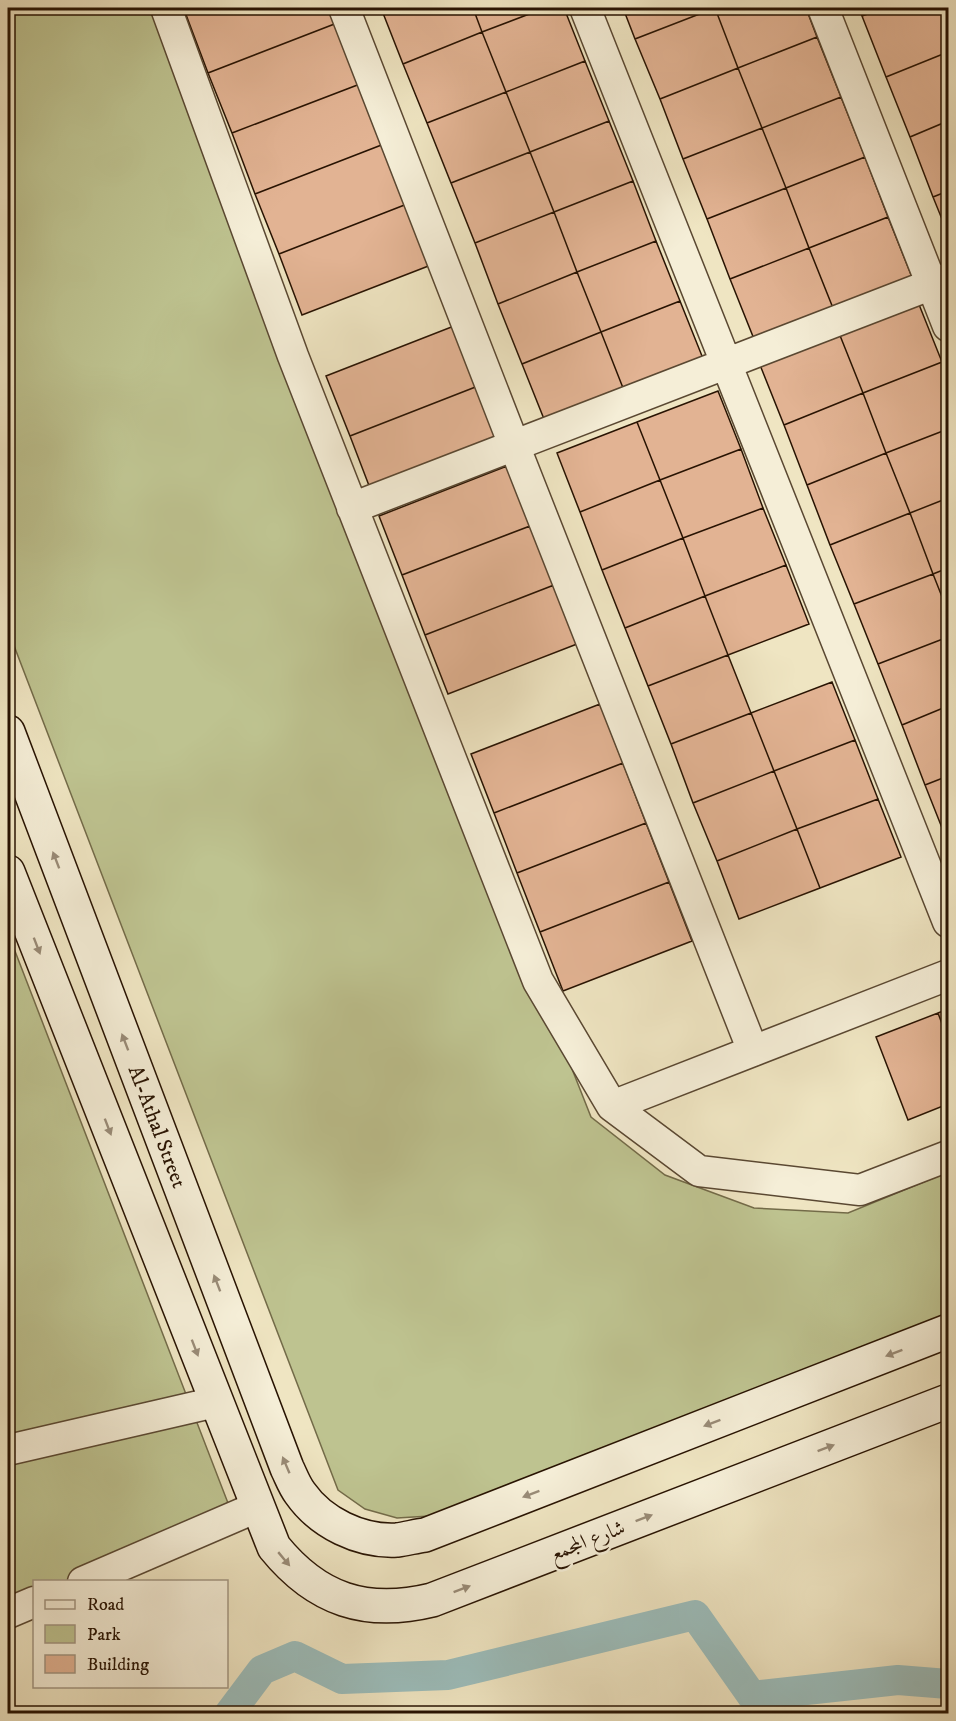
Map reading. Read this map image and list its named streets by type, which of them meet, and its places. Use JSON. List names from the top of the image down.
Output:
{
  "streets": {
    "street": ["Al-Athal Street", "شارع المجمع"]
  },
  "one_way": ["شارع المجمع"],
  "legend": ["Road", "Park", "Building"]
}
